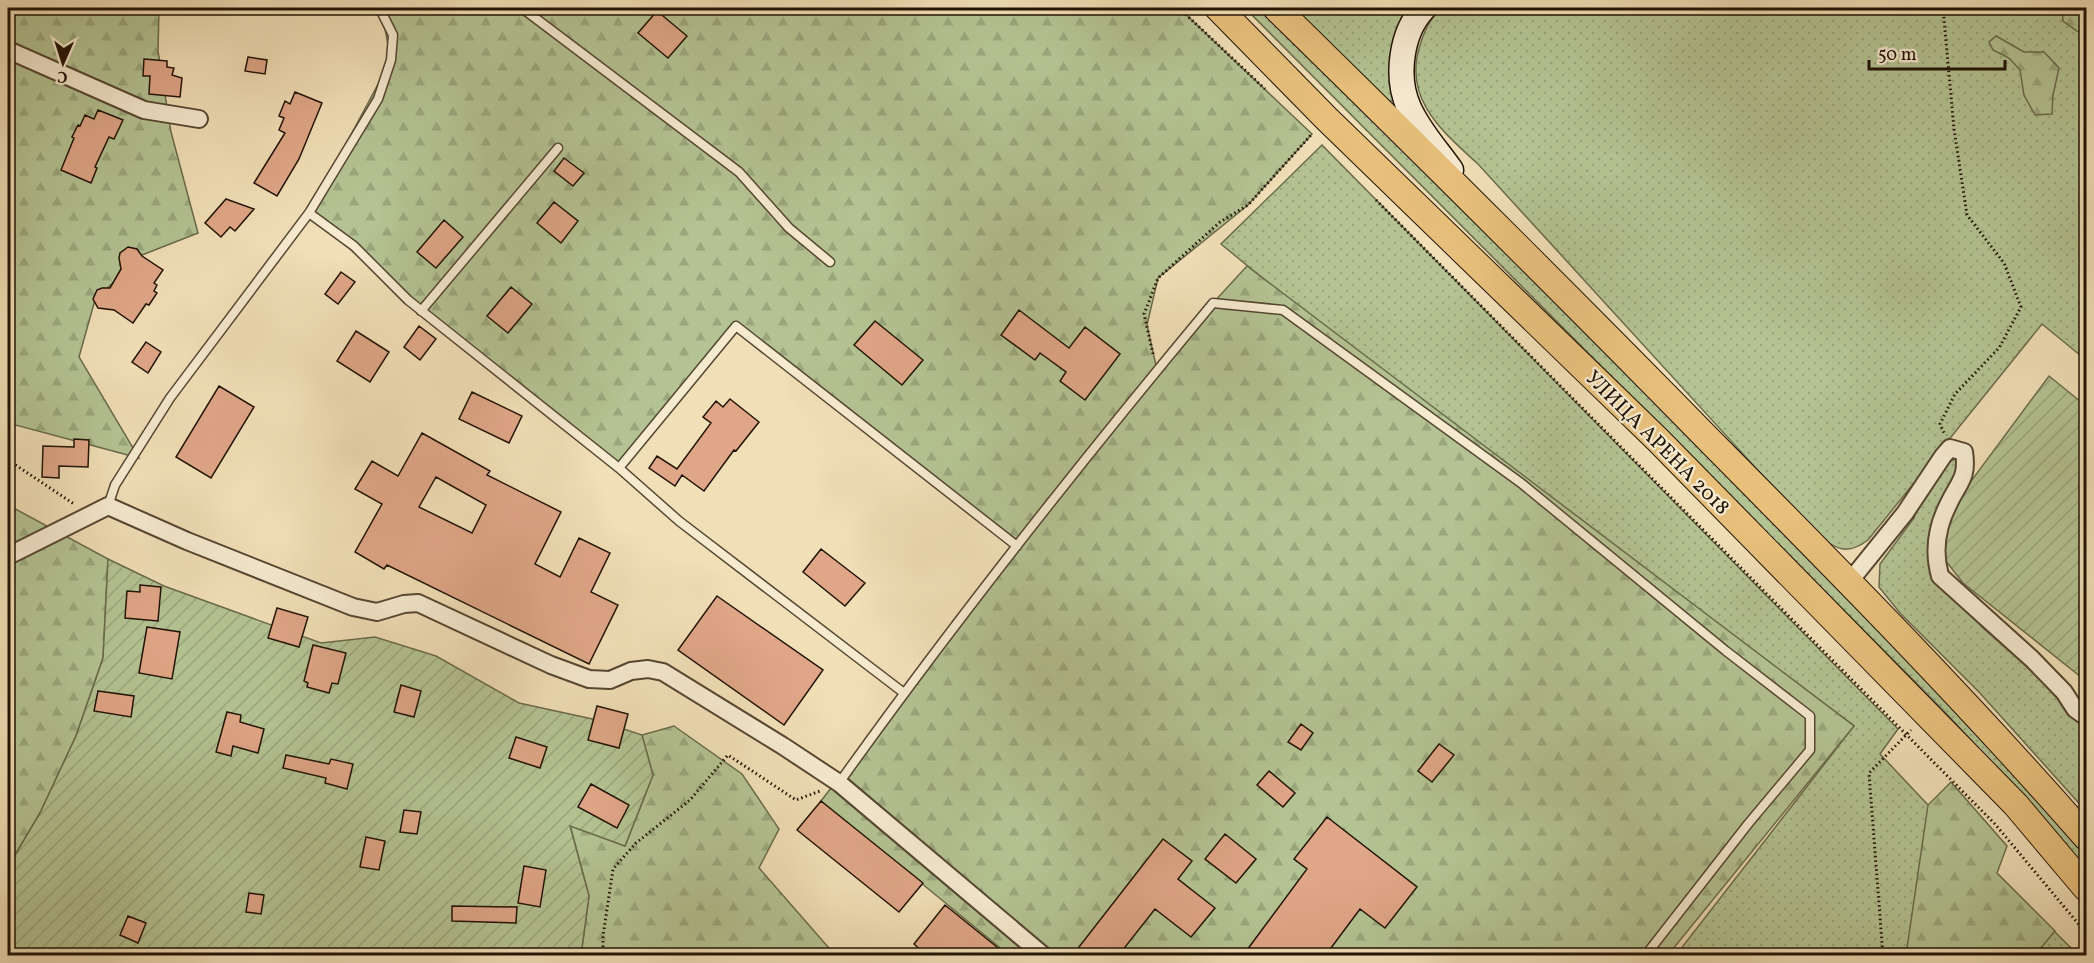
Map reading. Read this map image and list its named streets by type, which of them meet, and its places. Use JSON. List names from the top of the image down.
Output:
{
  "streets": {
    "main road": ["УЛИЦА АРЕНА 2018"]
  },
  "scale_bar": "50 m",
  "north": "bottom"
}
